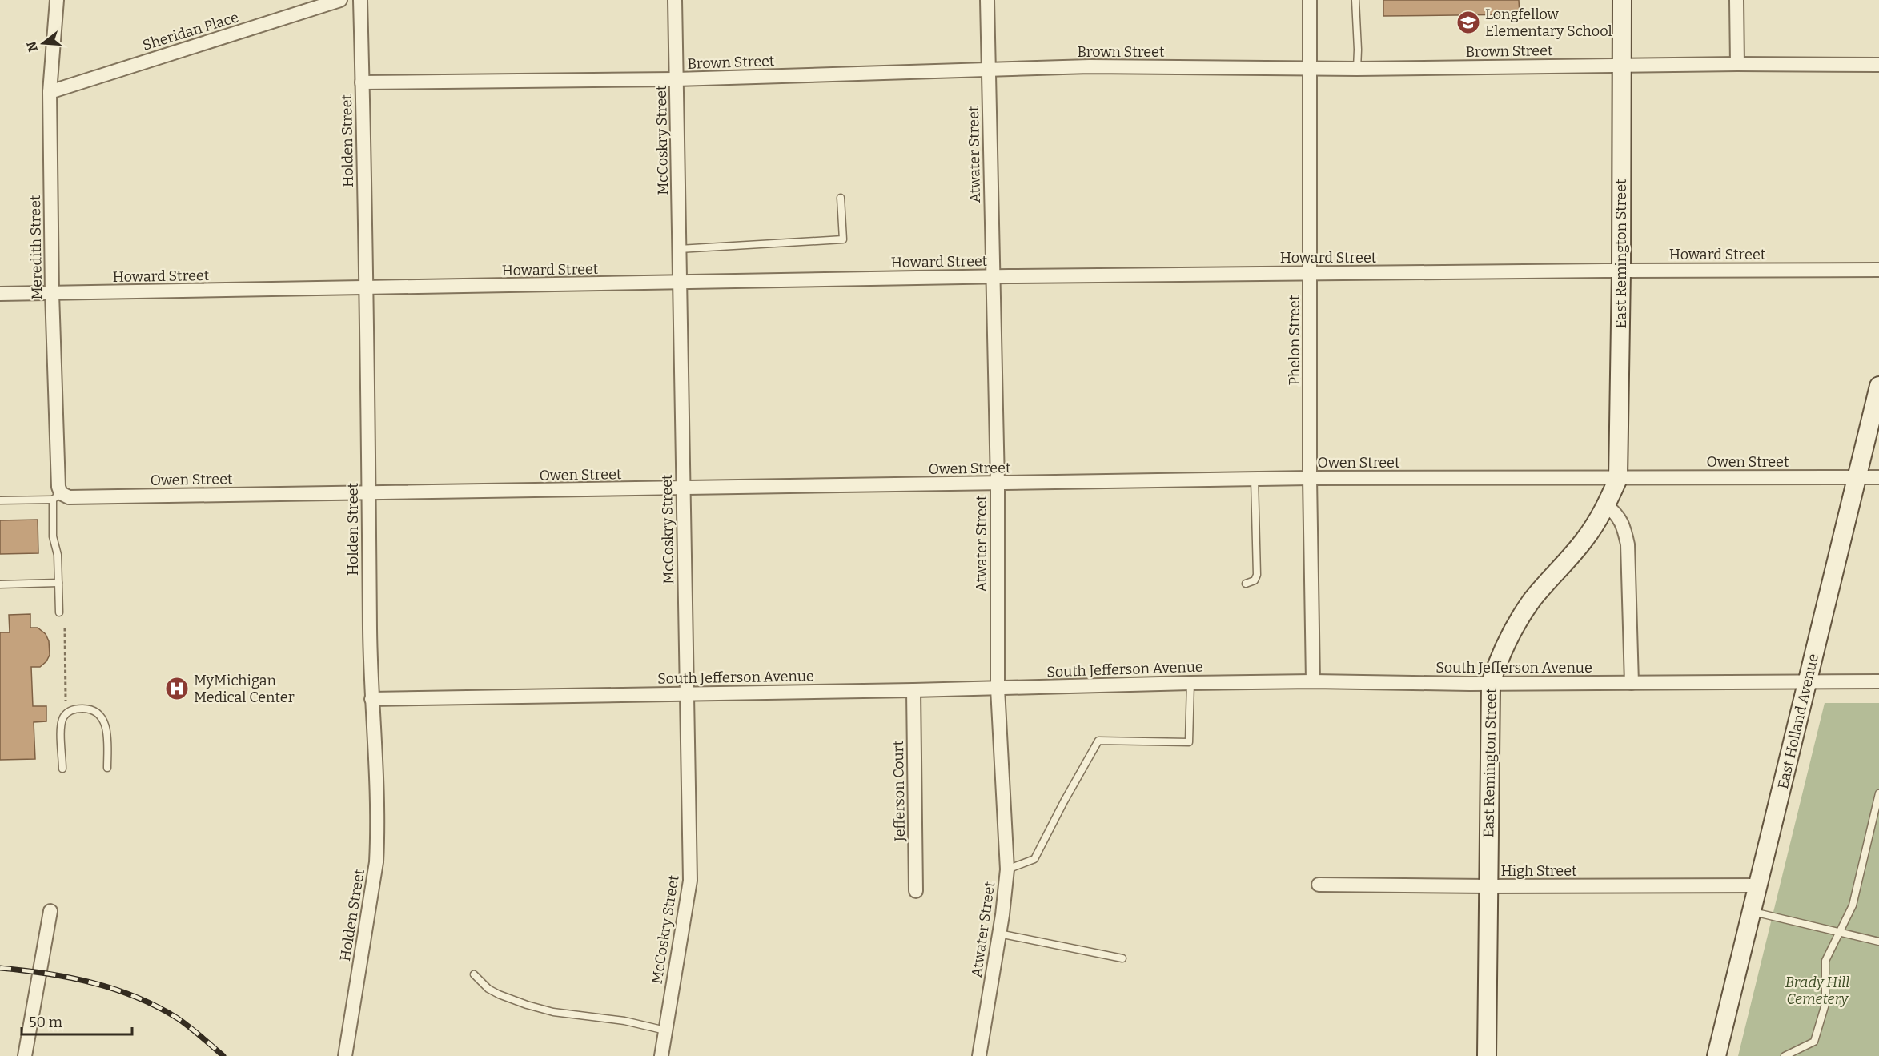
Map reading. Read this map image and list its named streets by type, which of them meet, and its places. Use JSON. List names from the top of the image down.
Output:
{
  "streets": {
    "main road": ["East Remington Street", "East Holland Avenue"],
    "street": [
      "Sheridan Place",
      "Brown Street",
      "McCoskry Street",
      "Holden Street",
      "Atwater Street",
      "Meredith Street",
      "Howard Street",
      "Phelon Street",
      "Owen Street",
      "South Jefferson Avenue",
      "Jefferson Court",
      "High Street"
    ]
  },
  "crossings": [
    ["Sheridan Place", "Meredith Street"],
    ["Brown Street", "McCoskry Street"],
    ["Brown Street", "Holden Street"],
    ["Brown Street", "Atwater Street"],
    ["Brown Street", "East Remington Street"],
    ["Brown Street", "Phelon Street"],
    ["McCoskry Street", "Howard Street"],
    ["McCoskry Street", "Owen Street"],
    ["McCoskry Street", "South Jefferson Avenue"],
    ["Holden Street", "Howard Street"],
    ["Holden Street", "Owen Street"],
    ["Holden Street", "South Jefferson Avenue"],
    ["Atwater Street", "Howard Street"],
    ["Atwater Street", "Owen Street"],
    ["Atwater Street", "South Jefferson Avenue"],
    ["Meredith Street", "Howard Street"],
    ["Meredith Street", "Owen Street"],
    ["East Remington Street", "Howard Street"],
    ["East Remington Street", "Owen Street"],
    ["East Remington Street", "South Jefferson Avenue"],
    ["East Remington Street", "High Street"],
    ["Howard Street", "Phelon Street"],
    ["Phelon Street", "Owen Street"],
    ["Phelon Street", "South Jefferson Avenue"],
    ["Owen Street", "East Holland Avenue"],
    ["South Jefferson Avenue", "East Holland Avenue"],
    ["South Jefferson Avenue", "Jefferson Court"],
    ["East Holland Avenue", "High Street"]
  ],
  "parks": ["Brady Hill Cemetery"],
  "places": {
    "school or university": ["Longfellow Elementary School"],
    "hospital": ["MyMichigan Medical Center"]
  },
  "scale_bar": "50 m",
  "north": "left"
}
